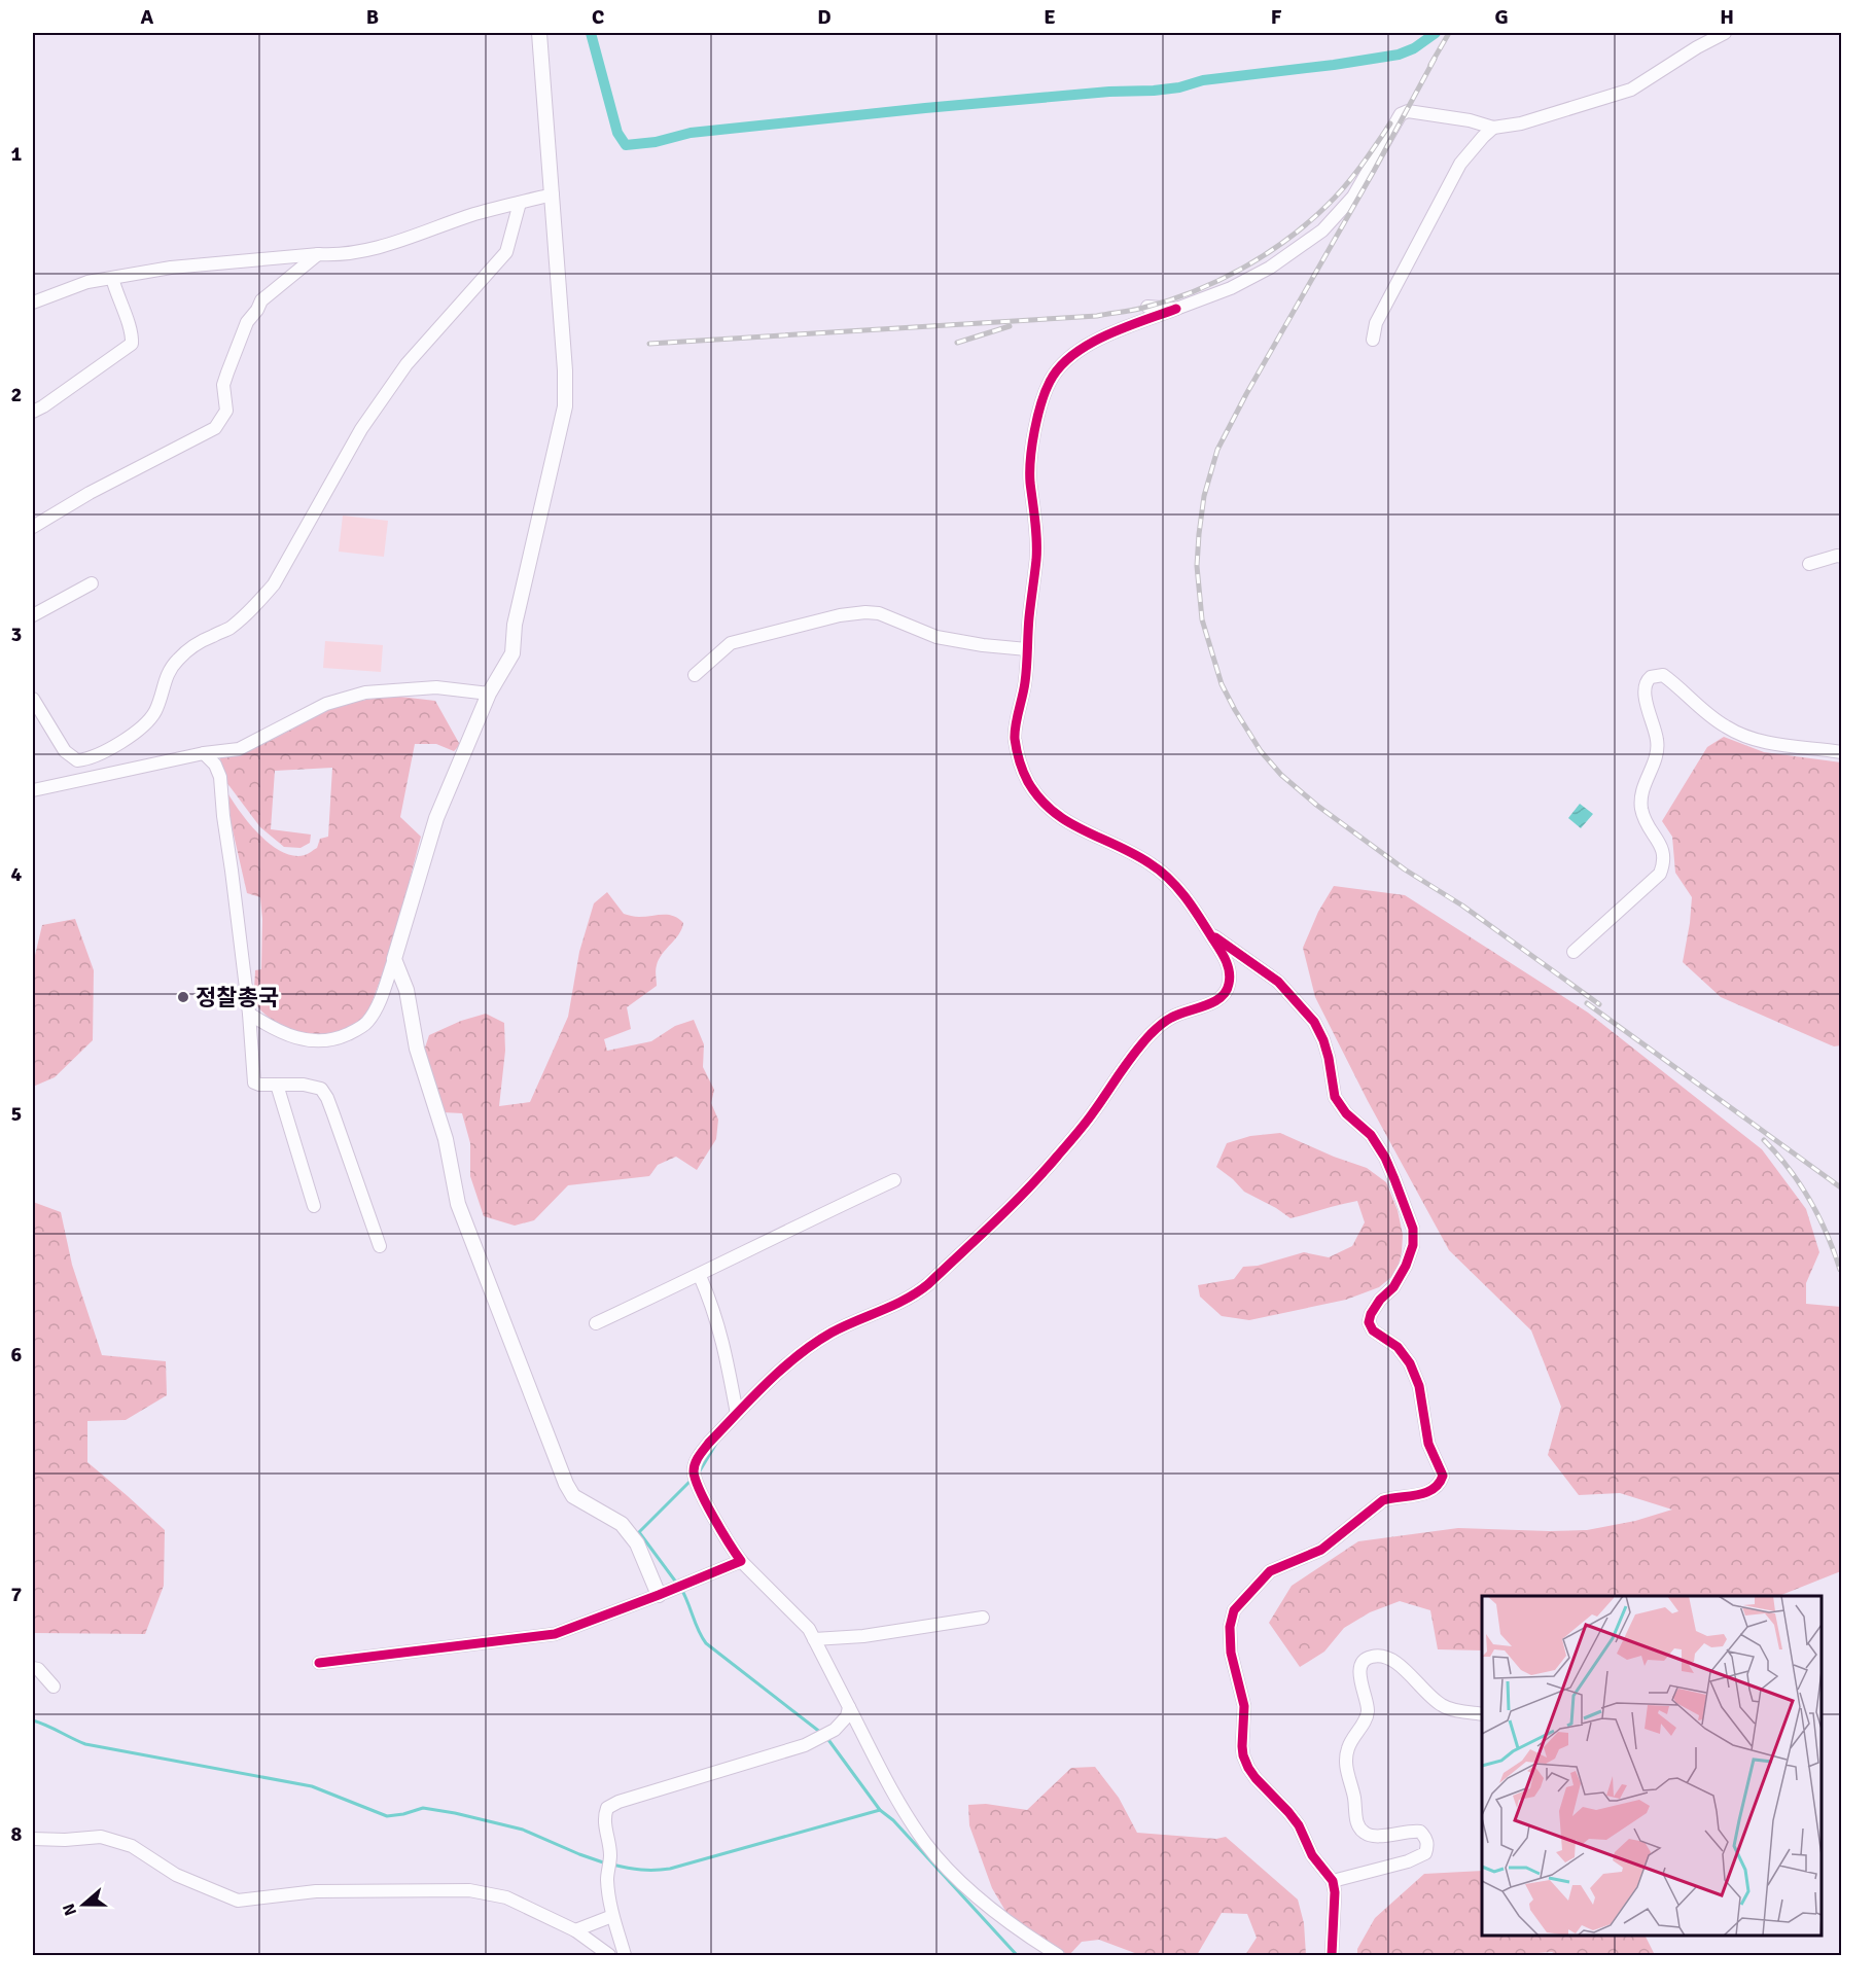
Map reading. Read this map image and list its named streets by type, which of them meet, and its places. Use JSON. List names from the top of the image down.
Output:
{
  "places": ["정찰총국"],
  "north": "left",
  "grid": {
    "columns": [
      "A",
      "B",
      "C",
      "D",
      "E",
      "F",
      "G",
      "H"
    ],
    "rows": [
      "1",
      "2",
      "3",
      "4",
      "5",
      "6",
      "7",
      "8"
    ]
  }
}
